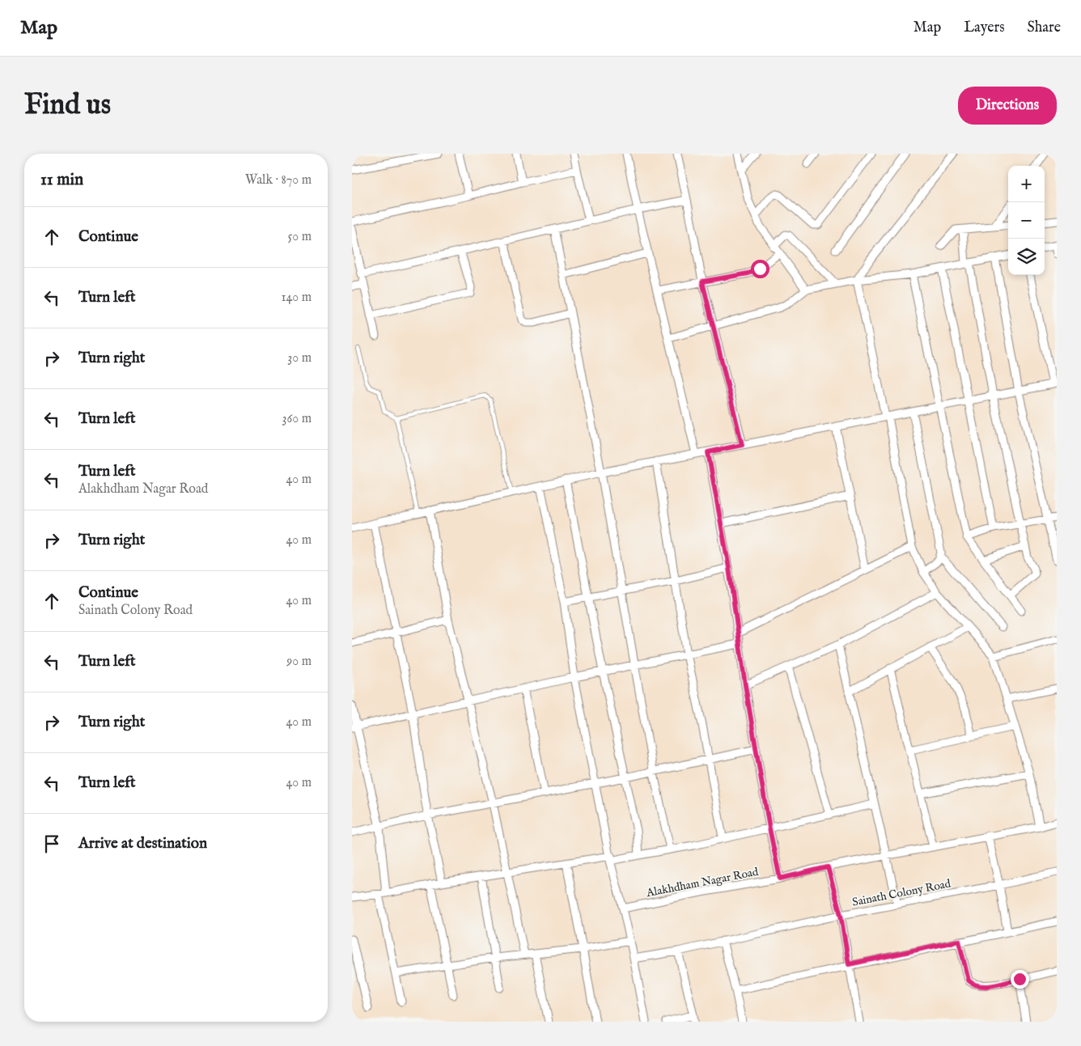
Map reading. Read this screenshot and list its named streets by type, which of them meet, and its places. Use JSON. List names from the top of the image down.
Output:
{
  "streets": {
    "street": ["Alakhdham Nagar Road", "Sainath Colony Road"]
  },
  "page": {
    "header": "Map",
    "nav": ["Map", "Layers", "Share"],
    "buttons": "Directions",
    "title": "Find us",
    "heading": ["11 min", "Walk · 870 m"],
    "map_buttons": ["+", "−"],
    "list": [
      ["Continue", "50 m"],
      ["Turn left", "140 m"],
      ["Turn right", "30 m"],
      ["Turn left", "360 m"],
      ["Turn left", "Alakhdham Nagar Road", "40 m"],
      ["Turn right", "40 m"],
      ["Continue", "Sainath Colony Road", "40 m"],
      ["Turn left", "90 m"],
      ["Turn right", "40 m"],
      ["Turn left", "40 m"],
      "Arrive at destination"
    ]
  }
}
